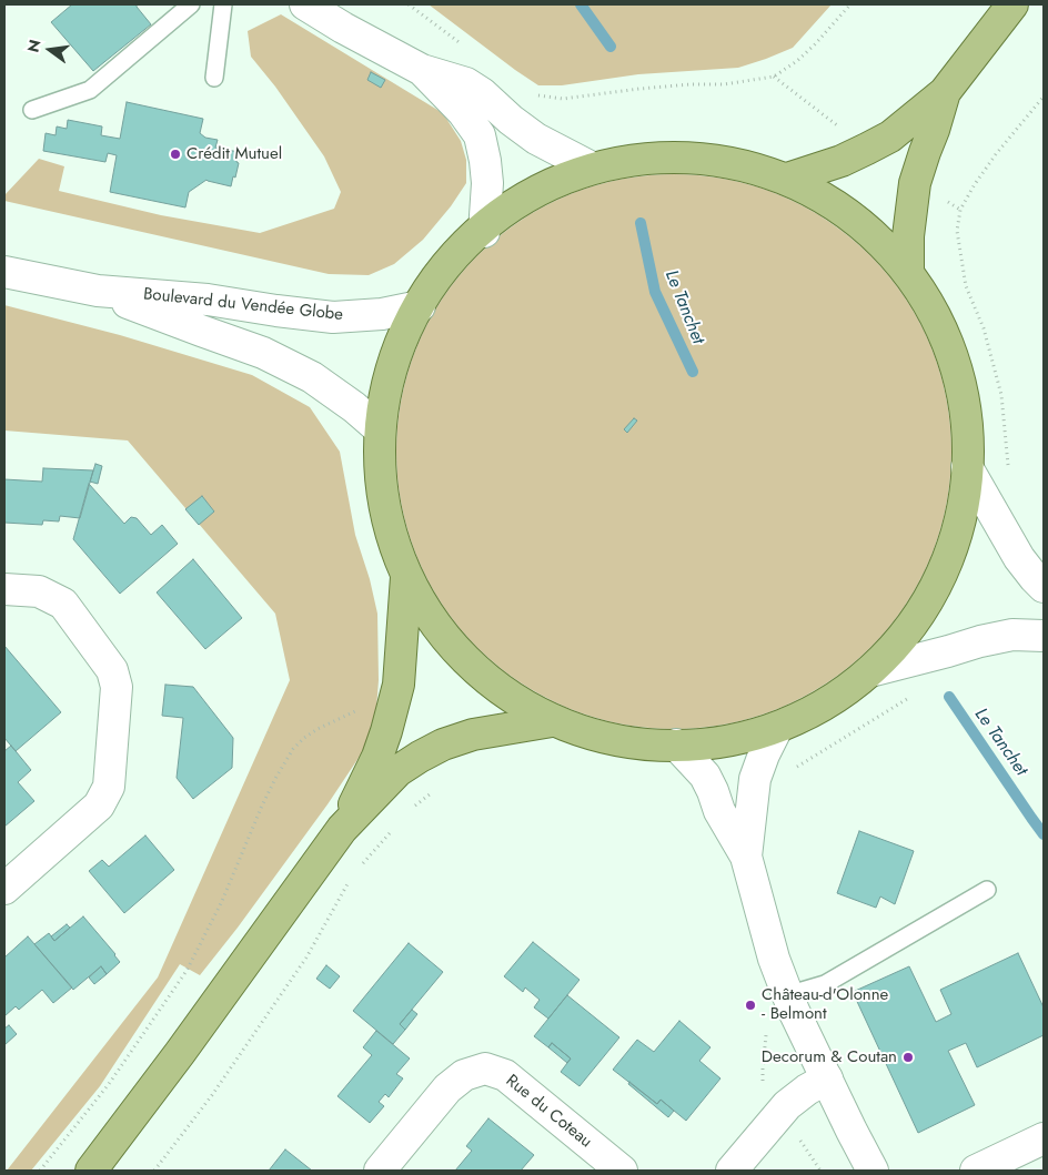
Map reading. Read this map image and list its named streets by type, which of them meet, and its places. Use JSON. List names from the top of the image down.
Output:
{
  "streets": {
    "street": ["Boulevard du Vendée Globe", "Rue du Coteau"]
  },
  "water": ["Le Tanchet"],
  "places": ["Crédit Mutuel", "Château-d'Olonne - Belmont", "Decorum & Coutan"],
  "north": "left"
}
